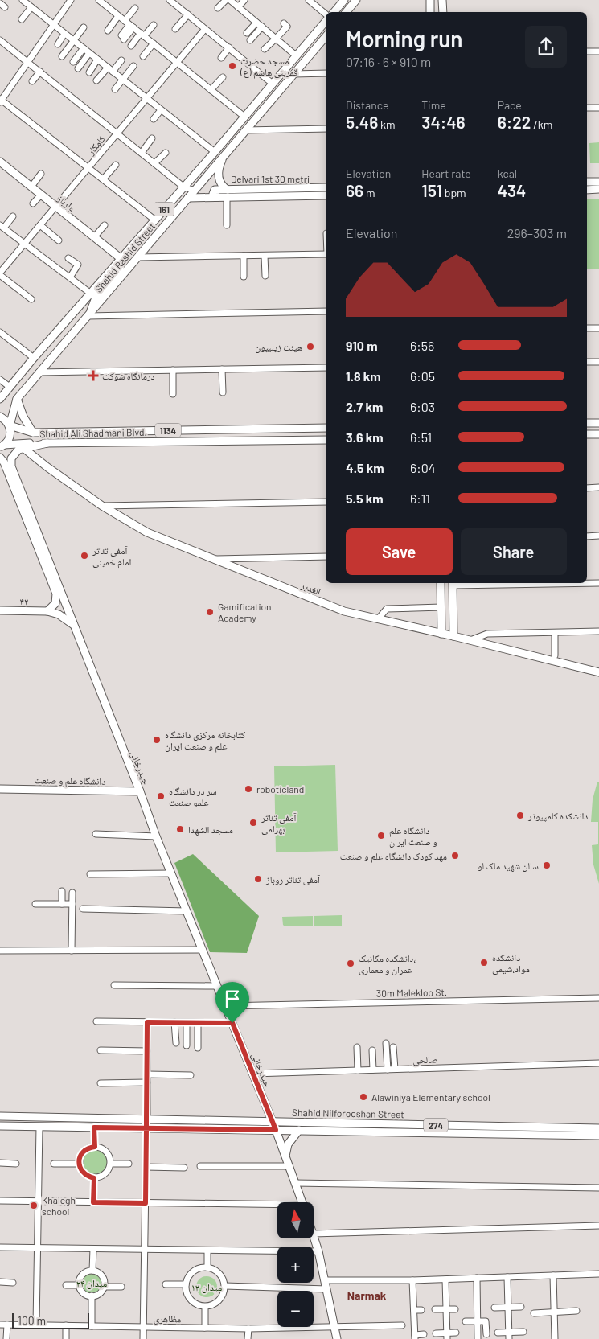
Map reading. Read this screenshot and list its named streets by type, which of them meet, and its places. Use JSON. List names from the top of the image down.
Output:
{
  "streets": {
    "main road": [
      "Delvari 1st 30 metri",
      "وارباز",
      "161",
      "Shahid Rashid Street",
      "1134",
      "Shahid Ali Shadmani Blvd.",
      "الغدیر",
      "۴۲",
      "حیدرخانی",
      "دانشگاه علم و صنعت",
      "Shahid Nilforooshan Street",
      "274"
    ],
    "street": [
      "کامکار",
      "30m Malekloo St.",
      "صالحی",
      "مظاهری"
    ]
  },
  "crossings": [
    ["کامکار", "وارباز"],
    ["Delvari 1st 30 metri", "Shahid Rashid Street"],
    ["وارباز", "Shahid Rashid Street"],
    ["Shahid Rashid Street", "Shahid Ali Shadmani Blvd."],
    ["Shahid Ali Shadmani Blvd.", "الغدیر"],
    ["Shahid Ali Shadmani Blvd.", "حیدرخانی"],
    ["الغدیر", "حیدرخانی"],
    ["حیدرخانی", "دانشگاه علم و صنعت"],
    ["حیدرخانی", "30m Malekloo St."],
    ["حیدرخانی", "صالحی"],
    ["حیدرخانی", "Shahid Nilforooshan Street"],
    ["حیدرخانی", "274"],
    ["Shahid Nilforooshan Street", "274"]
  ],
  "districts": ["Narmak"],
  "parks": ["میدان ۲۴", "میدان ۱۳"],
  "places": {
    "other": [
      "مسجد حضرت قمربنی هاشم (ع)",
      "هیئت زینبیون",
      "آمفی تئاتر امام خمینی",
      "Gamification Academy",
      "کتابخانه مرکزی دانشگاه علم و صنعت ایران",
      "roboticland",
      "سر در دانشگاه علمو صنعت",
      "دانشکده کامپیوتر",
      "آمفی تئاتر بهرامی",
      "مسجد الشهدا",
      "دانشگاه علم و صنعت ایران",
      "مهد کودک دانشگاه علم و صنعت",
      "سالن شهید ملک لو",
      "آمفی تئاتر روباز",
      "دانشکده مواد،شیمی",
      "دانشکده مکانیک، عمران و معماری",
      "Alawiniya Elementary school",
      "Khalegh school"
    ],
    "health": ["درمانگاه شوکت"]
  },
  "scale_bar": "100 m",
  "north": "top",
  "page": {
    "heading": ["Morning run", "07:16 · 6 × 910 m"],
    "stats": [
      ["Distance", "5.46 km"],
      ["Time", "34:46"],
      ["Pace", "6:22 /km"],
      ["Elevation", "66 m"],
      ["Heart rate", "151 bpm"],
      ["kcal", "434"]
    ],
    "chart": ["Elevation", "296–303 m"],
    "list": [
      {
        "name": "910 m",
        "note": "6:56"
      },
      {
        "name": "1.8 km",
        "note": "6:05"
      },
      {
        "name": "2.7 km",
        "note": "6:03"
      },
      {
        "name": "3.6 km",
        "note": "6:51"
      },
      {
        "name": "4.5 km",
        "note": "6:04"
      },
      {
        "name": "5.5 km",
        "note": "6:11"
      }
    ],
    "buttons": ["Save", "Share"],
    "map_buttons": ["+", "−"],
    "scale": "100 m"
  }
}
